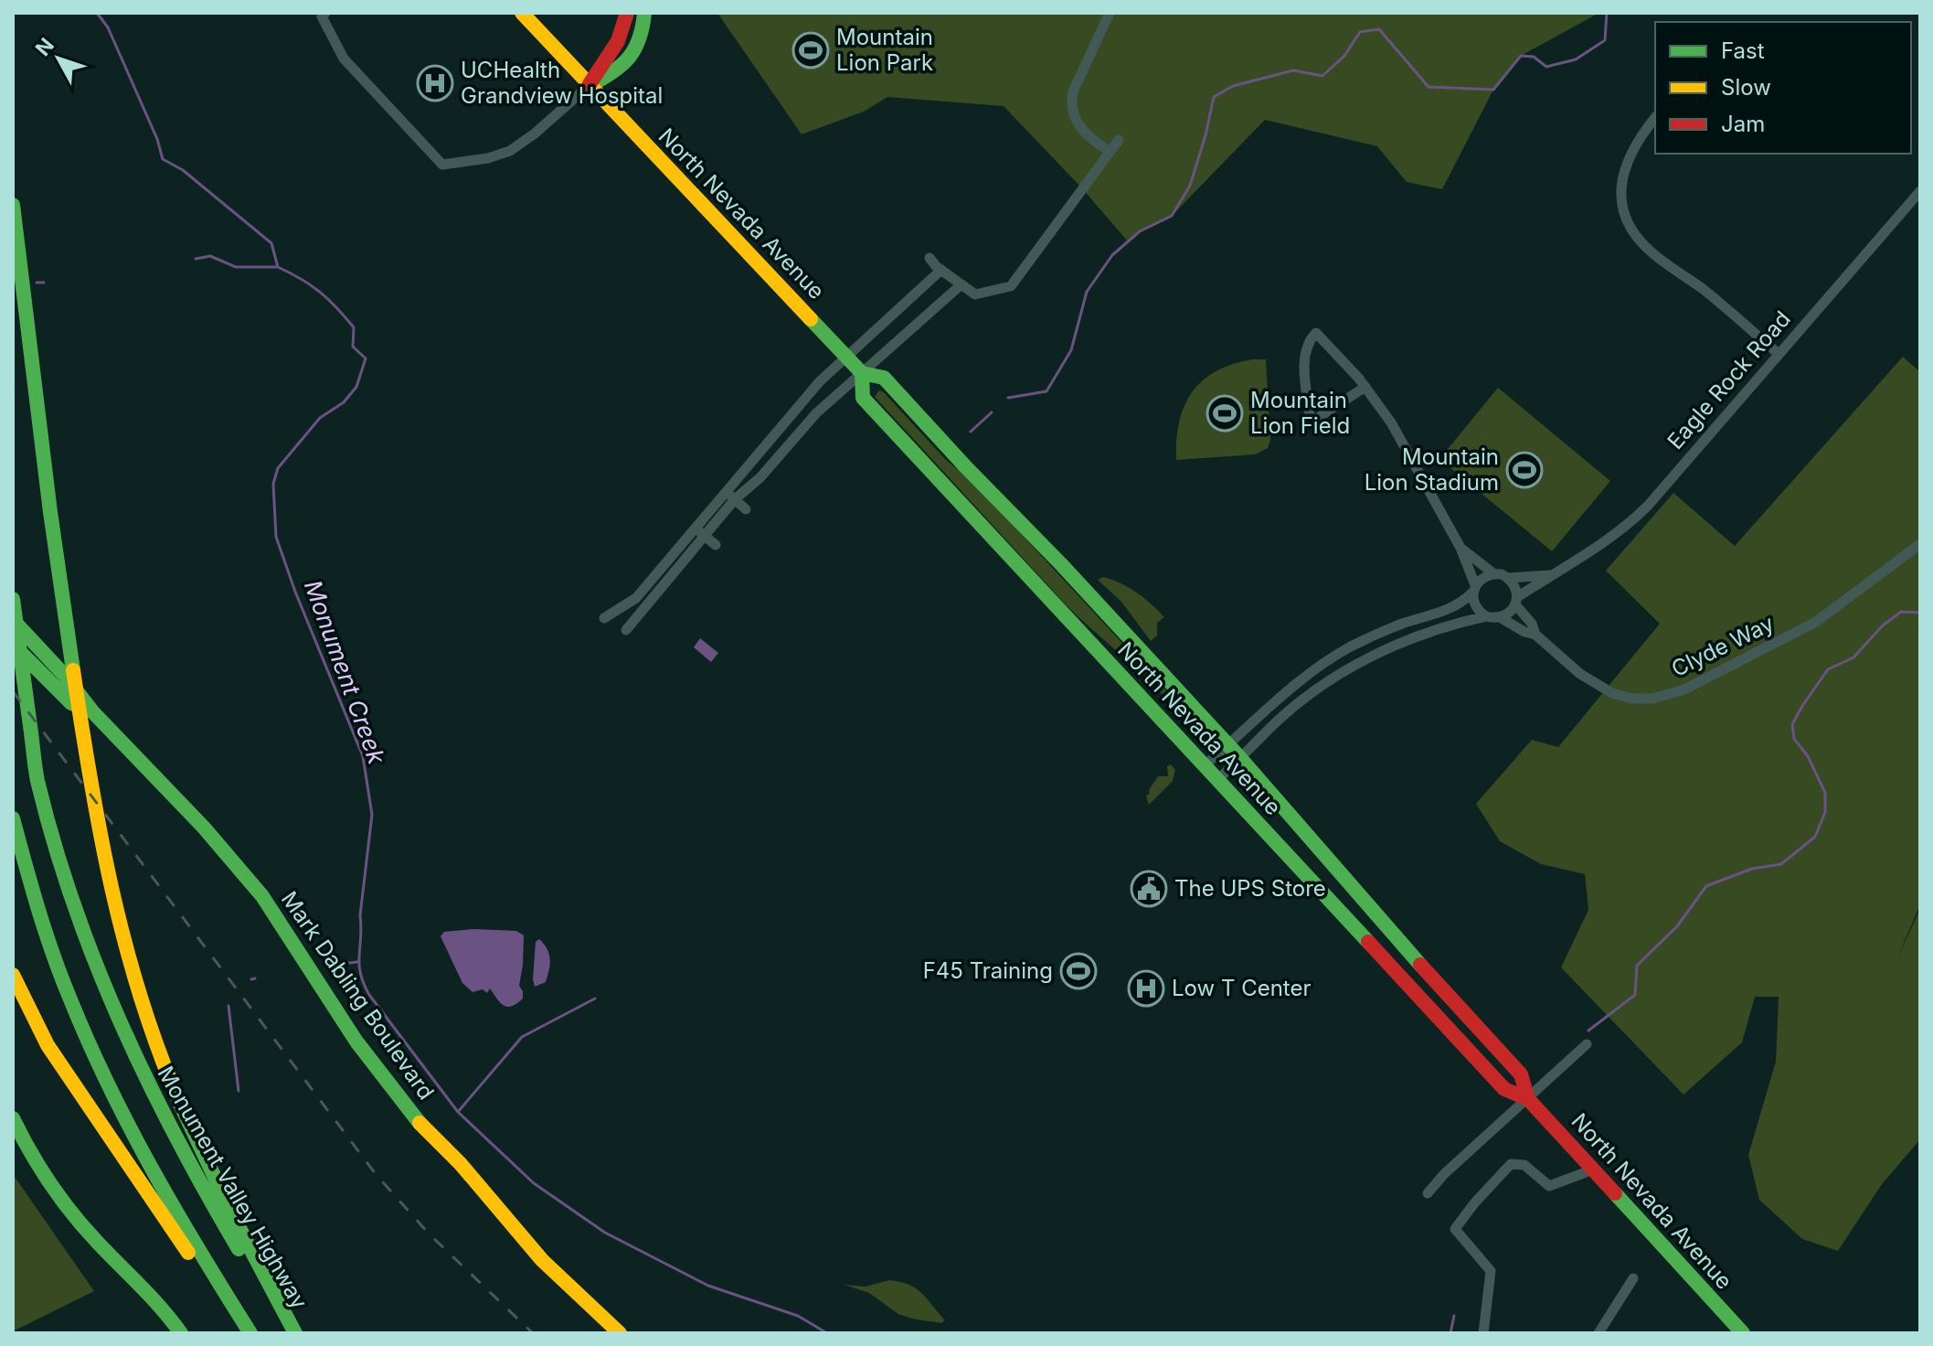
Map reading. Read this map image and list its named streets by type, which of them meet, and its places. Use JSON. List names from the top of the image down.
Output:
{
  "streets": {
    "main road": ["North Nevada Avenue", "Mark Dabling Boulevard", "Monument Valley Highway"],
    "street": ["Eagle Rock Road", "Clyde Way"]
  },
  "water": ["Monument Creek"],
  "places": {
    "sports": [
      "Mountain Lion Park",
      "Mountain Lion Field",
      "Mountain Lion Stadium",
      "F45 Training"
    ],
    "hospital": ["UCHealth Grandview Hospital", "Low T Center"],
    "public building": ["The UPS Store"]
  },
  "legend": ["Fast", "Slow", "Jam"],
  "north": "top left"
}
